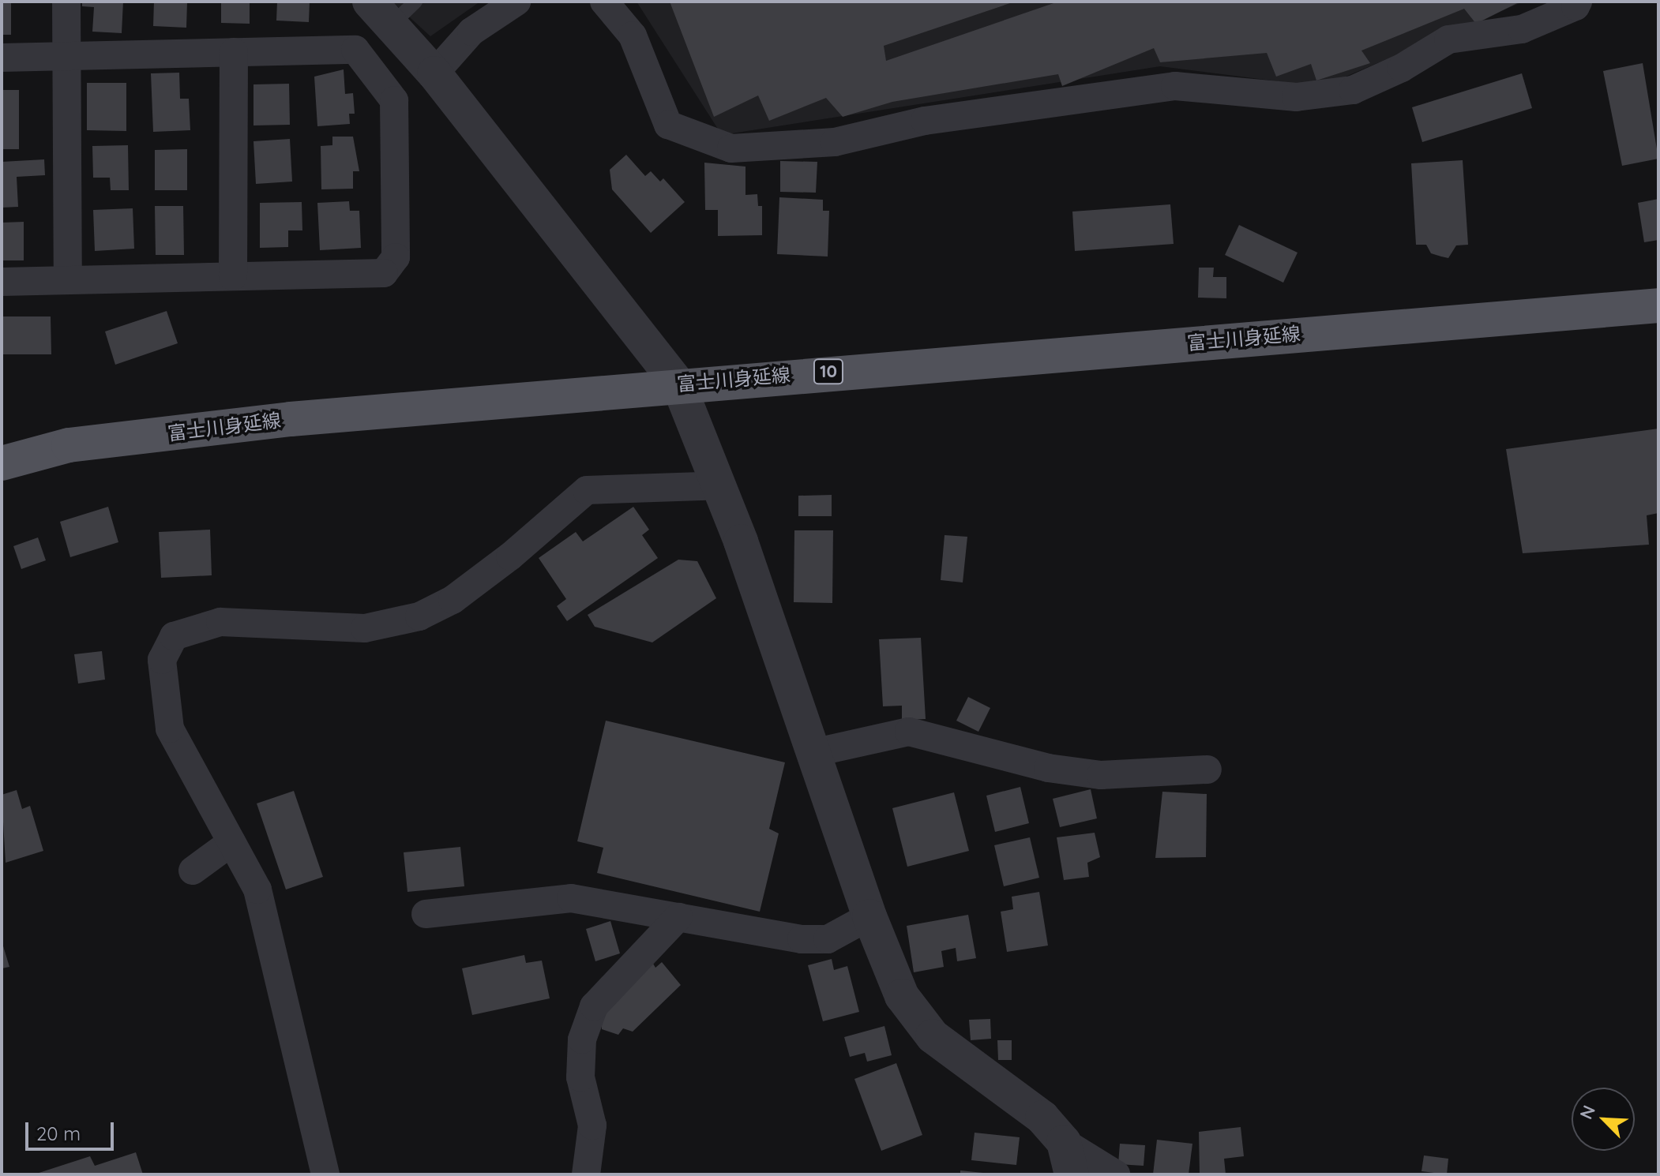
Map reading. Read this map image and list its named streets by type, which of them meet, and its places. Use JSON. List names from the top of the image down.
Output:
{
  "streets": {
    "main road": ["富士川身延線", "10"]
  },
  "scale_bar": "20 m",
  "north": "top left"
}
